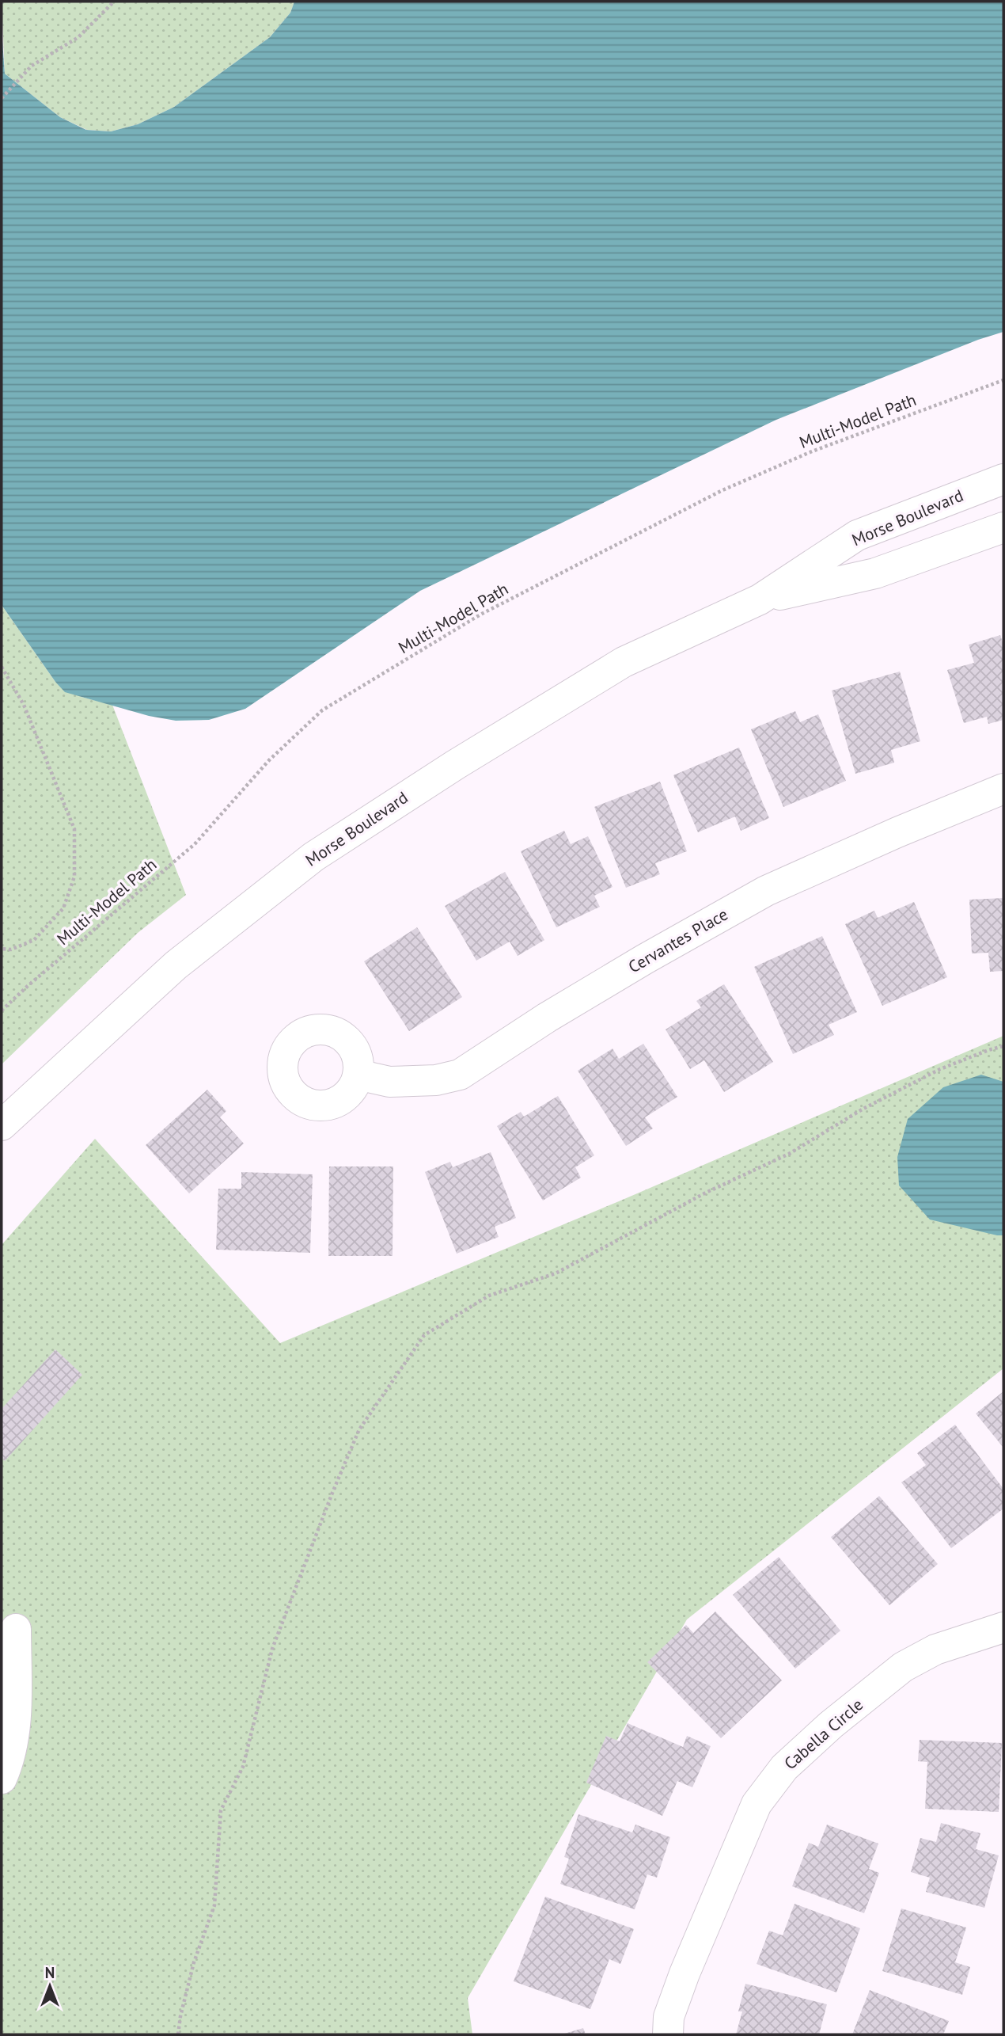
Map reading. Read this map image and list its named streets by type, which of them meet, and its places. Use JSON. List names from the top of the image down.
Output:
{
  "streets": {
    "street": ["Morse Boulevard", "Cervantes Place", "Cabella Circle"],
    "path": ["Multi-Model Path"]
  },
  "north": "top"
}
